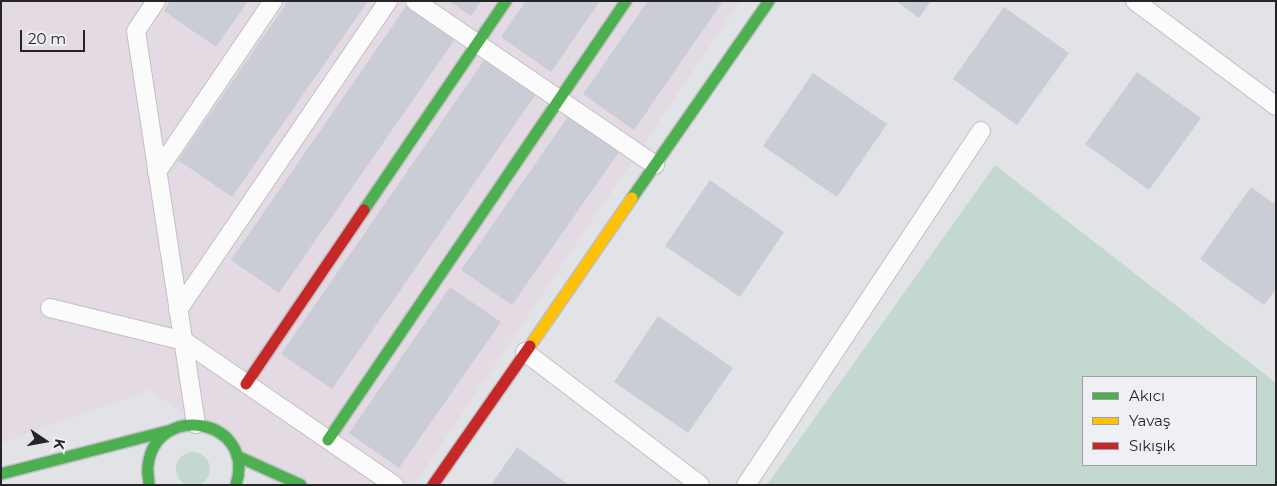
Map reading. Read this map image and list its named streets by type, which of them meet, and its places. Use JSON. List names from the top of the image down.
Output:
{
  "legend": ["Akıcı", "Yavaş", "Sıkışık"],
  "scale_bar": "20 m",
  "north": "right"
}
